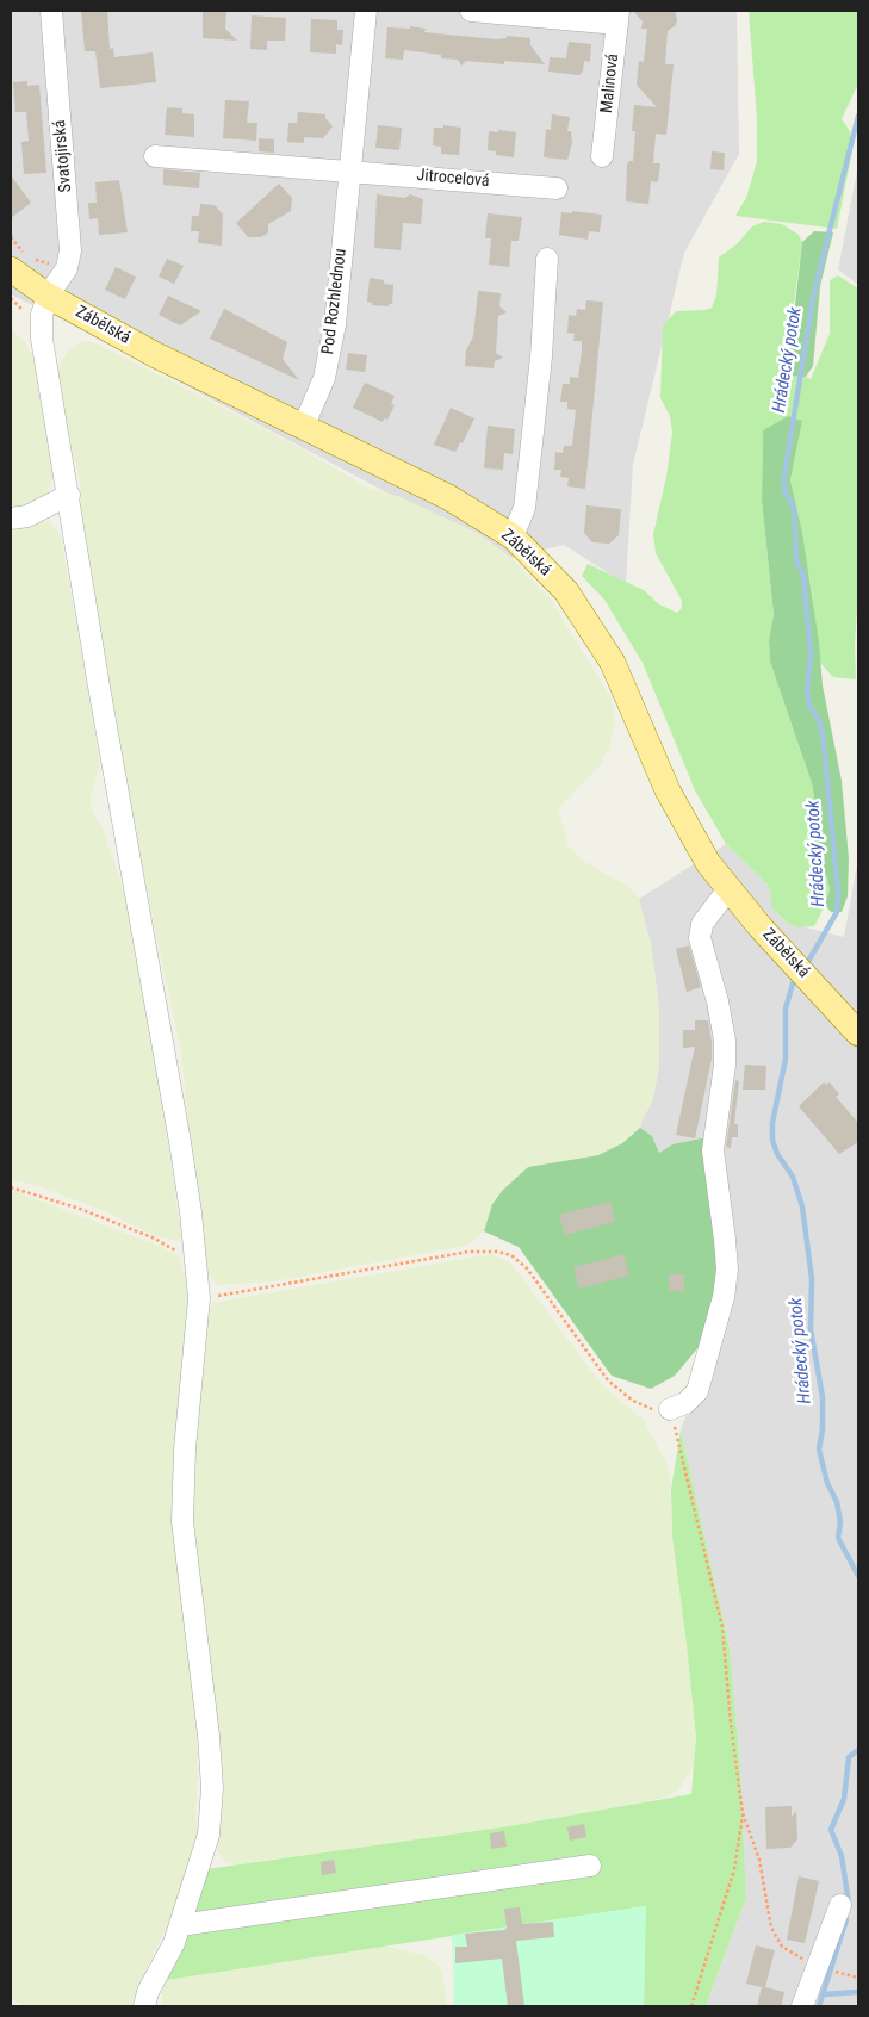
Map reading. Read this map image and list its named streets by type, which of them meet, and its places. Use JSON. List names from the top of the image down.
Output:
{
  "streets": {
    "main road": ["Zábělská"],
    "street": [
      "Malinová",
      "Svatojirská",
      "Jitrocelová",
      "Pod Rozhlednou"
    ]
  },
  "crossings": [
    ["Svatojirská", "Zábělská"],
    ["Jitrocelová", "Pod Rozhlednou"],
    ["Pod Rozhlednou", "Zábělská"]
  ],
  "water": ["Hrádecký potok"]
}
